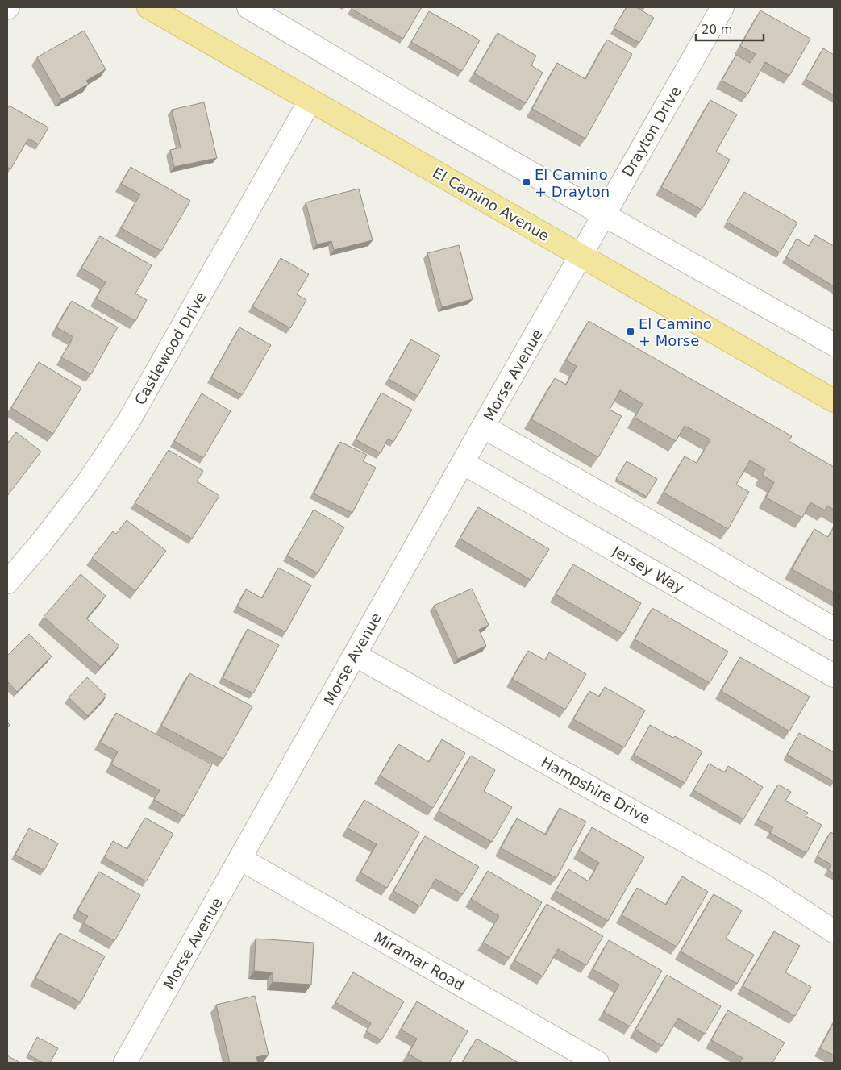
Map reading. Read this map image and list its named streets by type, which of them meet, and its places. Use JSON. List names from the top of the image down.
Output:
{
  "streets": {
    "main road": ["El Camino Avenue"],
    "street": [
      "Drayton Drive",
      "Castlewood Drive",
      "Morse Avenue",
      "Jersey Way",
      "Hampshire Drive",
      "Miramar Road"
    ]
  },
  "crossings": [
    ["Drayton Drive", "El Camino Avenue"],
    ["Drayton Drive", "Morse Avenue"],
    ["El Camino Avenue", "Castlewood Drive"],
    ["El Camino Avenue", "Morse Avenue"],
    ["Morse Avenue", "Jersey Way"],
    ["Morse Avenue", "Hampshire Drive"],
    ["Morse Avenue", "Miramar Road"]
  ],
  "places": {
    "transit": ["El Camino + Drayton", "El Camino + Morse"]
  },
  "scale_bar": "20 m"
}
